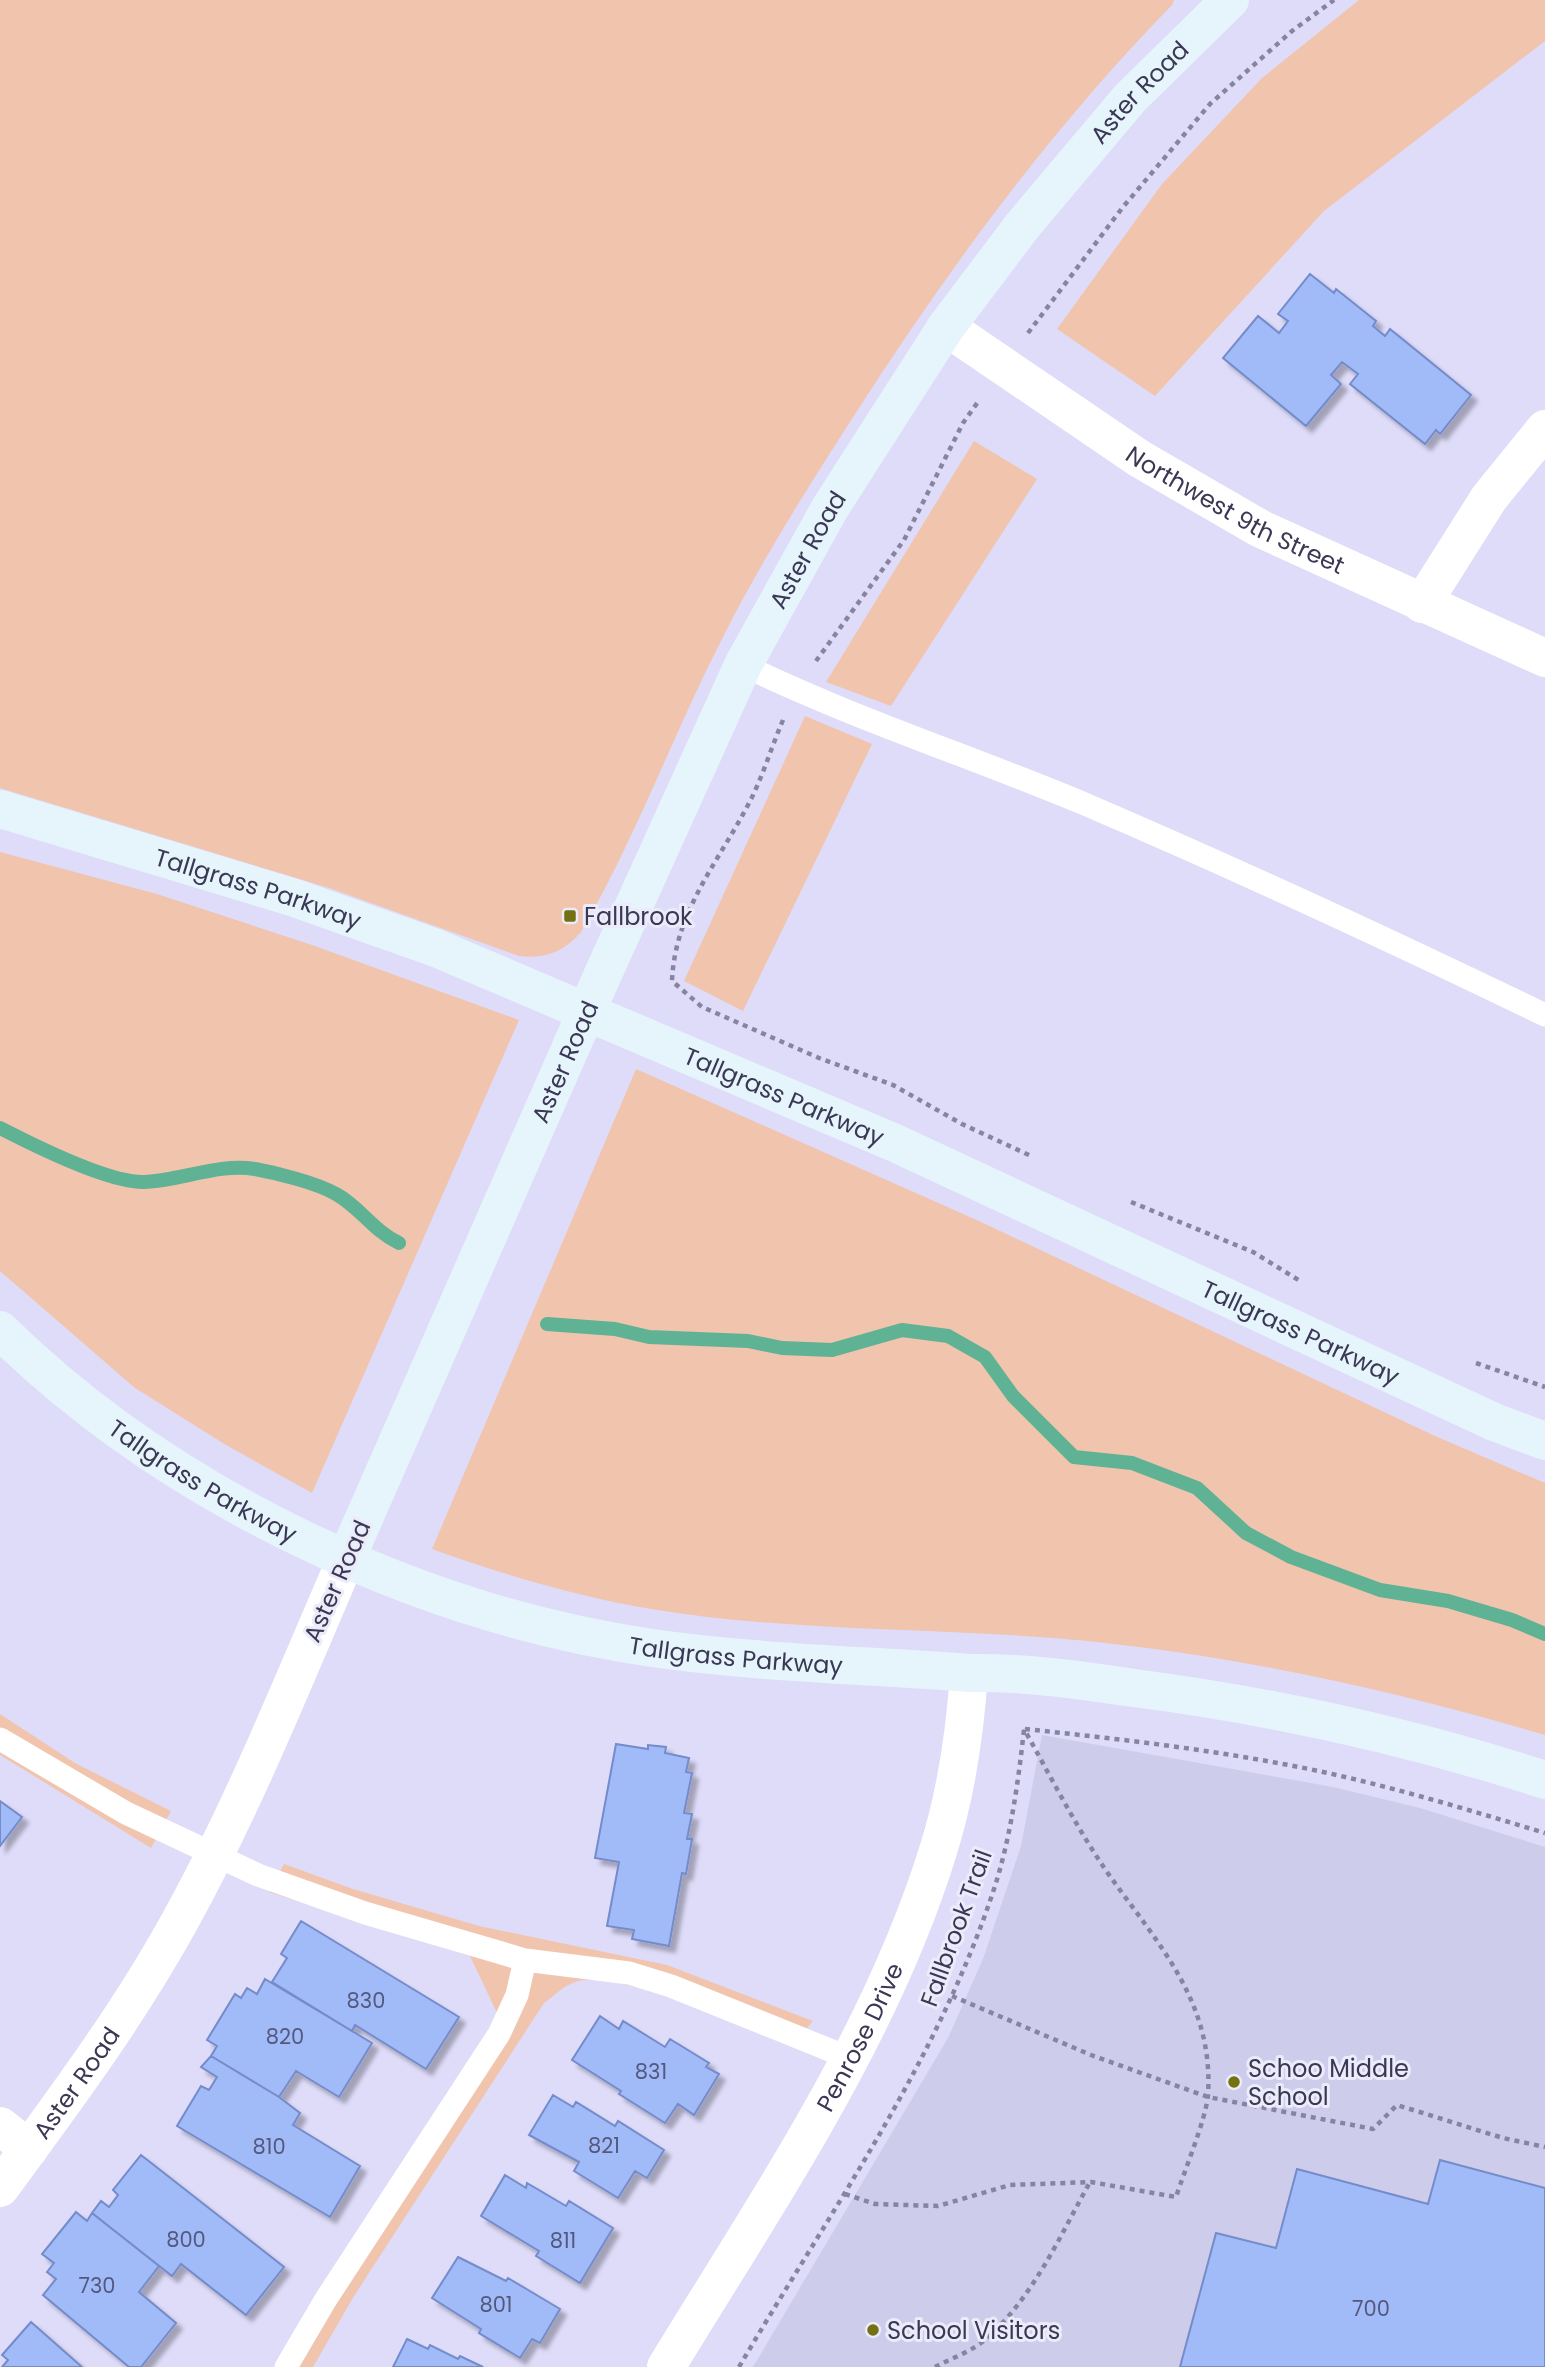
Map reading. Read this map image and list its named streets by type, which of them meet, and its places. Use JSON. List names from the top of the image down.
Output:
{
  "streets": {
    "street": [
      "Aster Road",
      "Northwest 9th Street",
      "Tallgrass Parkway",
      "Penrose Drive"
    ],
    "path": ["Fallbrook Trail"]
  },
  "crossings": [
    ["Aster Road", "Northwest 9th Street"],
    ["Aster Road", "Tallgrass Parkway"],
    ["Tallgrass Parkway", "Penrose Drive"]
  ],
  "places": {
    "transit": ["Fallbrook"],
    "other": ["Schoo Middle School", "School Visitors"]
  },
  "house_numbers": [
    "830",
    "820",
    "831",
    "821",
    "810",
    "800",
    "811",
    "730",
    "801",
    "700"
  ]
}
